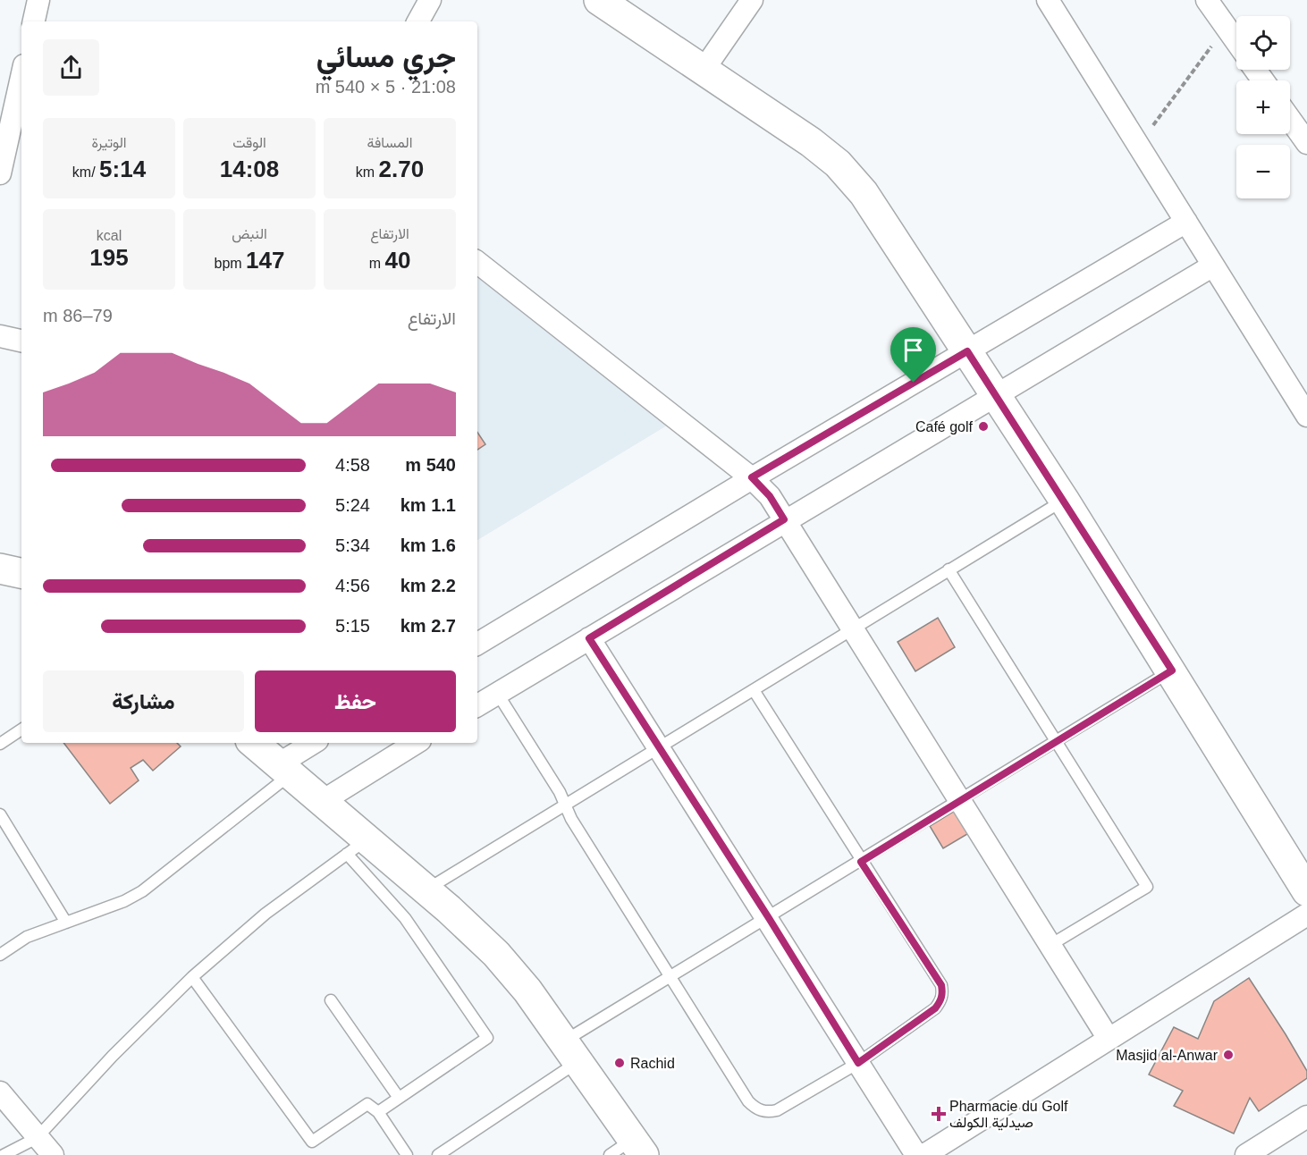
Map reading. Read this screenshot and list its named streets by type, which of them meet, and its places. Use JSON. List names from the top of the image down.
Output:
{
  "places": {
    "other": ["Café golf", "Masjid al-Anwar", "Rachid"],
    "health": ["Pharmacie du Golf صيدلية الكولف"]
  },
  "page": {
    "map_buttons": ["+", "−"],
    "heading": ["جري مسائي", "21:08 · 5 × 540 m"],
    "stats": [
      ["المسافة", "2.70 km"],
      ["الوقت", "14:08"],
      ["الوتيرة", "5:14 /km"],
      ["الارتفاع", "40 m"],
      ["النبض", "147 bpm"],
      ["kcal", "195"]
    ],
    "chart": ["الارتفاع", "79–86 m"],
    "list": [
      {
        "name": "540 m",
        "note": "4:58"
      },
      {
        "name": "1.1 km",
        "note": "5:24"
      },
      {
        "name": "1.6 km",
        "note": "5:34"
      },
      {
        "name": "2.2 km",
        "note": "4:56"
      },
      {
        "name": "2.7 km",
        "note": "5:15"
      }
    ],
    "buttons": ["حفظ", "مشاركة"]
  }
}
